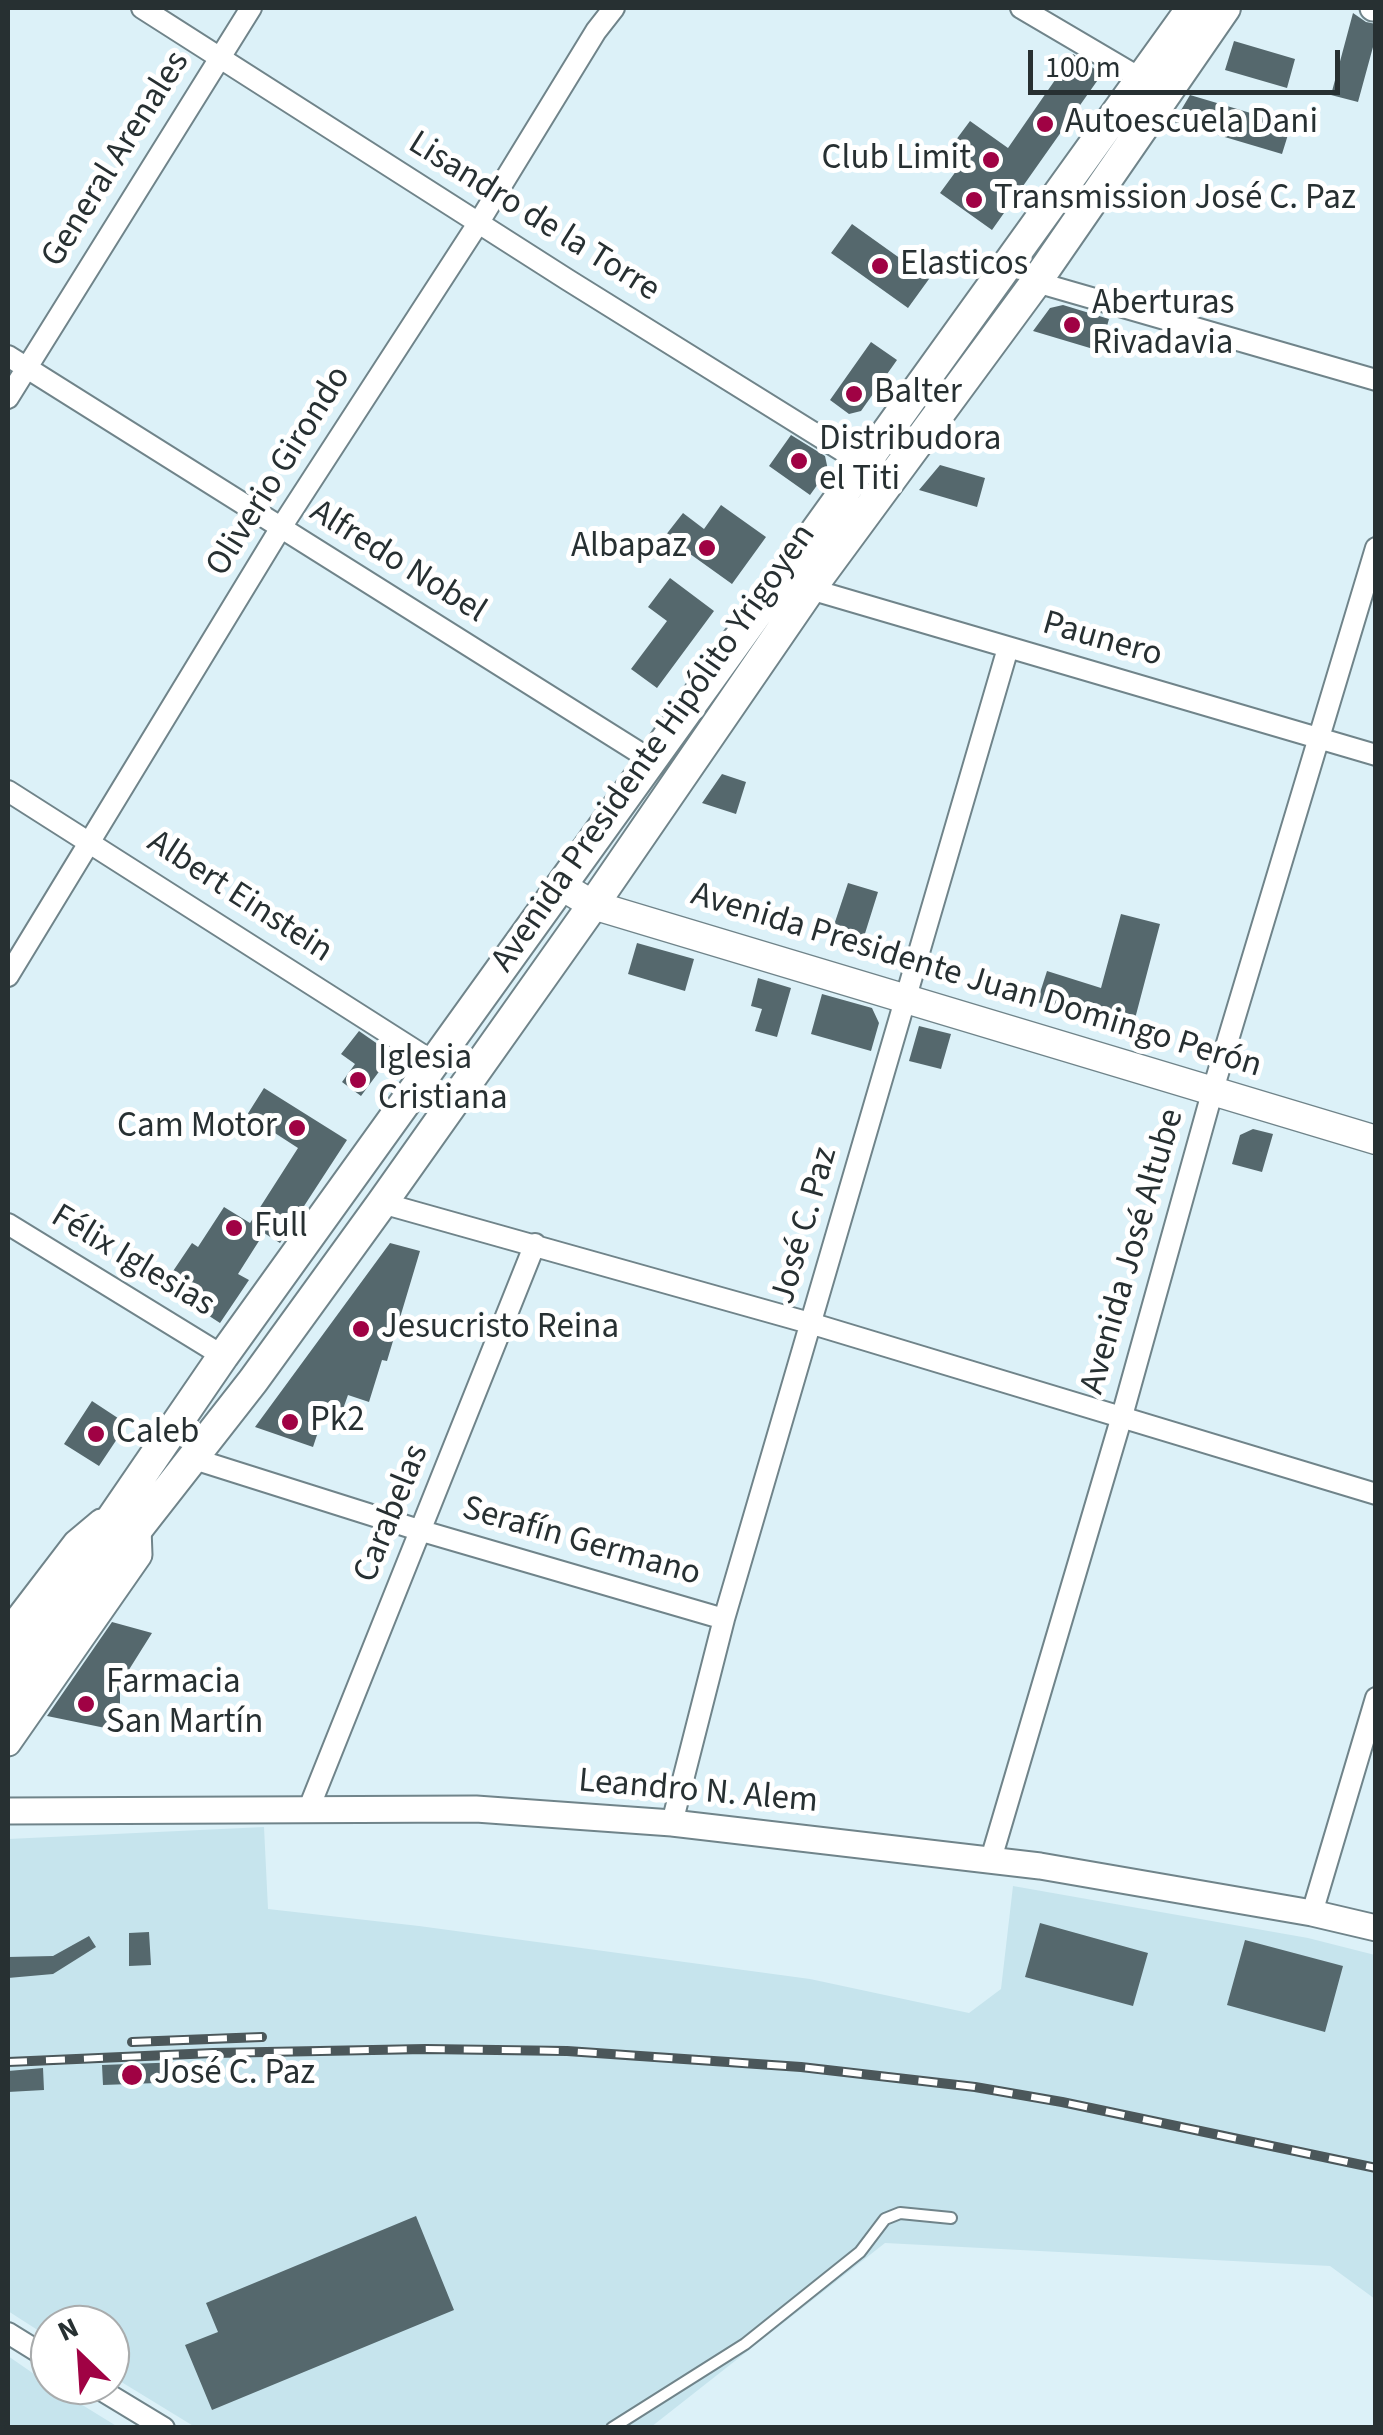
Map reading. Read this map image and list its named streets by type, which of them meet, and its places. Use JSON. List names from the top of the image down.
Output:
{
  "streets": {
    "main road": ["Avenida Presidente Hipólito Yrigoyen", "Avenida Presidente Juan Domingo Perón"],
    "street": [
      "General Arenales",
      "Lisandro de la Torre",
      "Oliverio Girondo",
      "Alfredo Nobel",
      "Paunero",
      "Albert Einstein",
      "José C. Paz",
      "Avenida José Altube",
      "Félix Iglesias",
      "Carabelas",
      "Serafín Germano",
      "Leandro N. Alem"
    ]
  },
  "crossings": [
    ["General Arenales", "Lisandro de la Torre"],
    ["General Arenales", "Alfredo Nobel"],
    ["Lisandro de la Torre", "Oliverio Girondo"],
    ["Lisandro de la Torre", "Avenida Presidente Hipólito Yrigoyen"],
    ["Oliverio Girondo", "Alfredo Nobel"],
    ["Oliverio Girondo", "Albert Einstein"],
    ["Alfredo Nobel", "Avenida Presidente Hipólito Yrigoyen"],
    ["Paunero", "Avenida Presidente Hipólito Yrigoyen"],
    ["Paunero", "José C. Paz"],
    ["Paunero", "Avenida José Altube"],
    ["Avenida Presidente Hipólito Yrigoyen", "Albert Einstein"],
    ["Avenida Presidente Hipólito Yrigoyen", "Avenida Presidente Juan Domingo Perón"],
    ["Avenida Presidente Hipólito Yrigoyen", "Félix Iglesias"],
    ["Avenida Presidente Hipólito Yrigoyen", "Serafín Germano"],
    ["Avenida Presidente Juan Domingo Perón", "José C. Paz"],
    ["Avenida Presidente Juan Domingo Perón", "Avenida José Altube"],
    ["José C. Paz", "Serafín Germano"],
    ["José C. Paz", "Leandro N. Alem"],
    ["Avenida José Altube", "Leandro N. Alem"],
    ["Carabelas", "Serafín Germano"],
    ["Carabelas", "Leandro N. Alem"]
  ],
  "places": [
    "Autoescuela Dani",
    "Club Limit",
    "Transmission José C. Paz",
    "Elasticos",
    "Aberturas Rivadavia",
    "Balter",
    "Distribudora el Titi",
    "Albapaz",
    "Iglesia Cristiana",
    "Cam Motor",
    "Full",
    "Jesucristo Reina",
    "Pk2",
    "Caleb",
    "Farmacia San Martín",
    "José C. Paz"
  ],
  "scale_bar": "100 m",
  "north": "top left"
}
